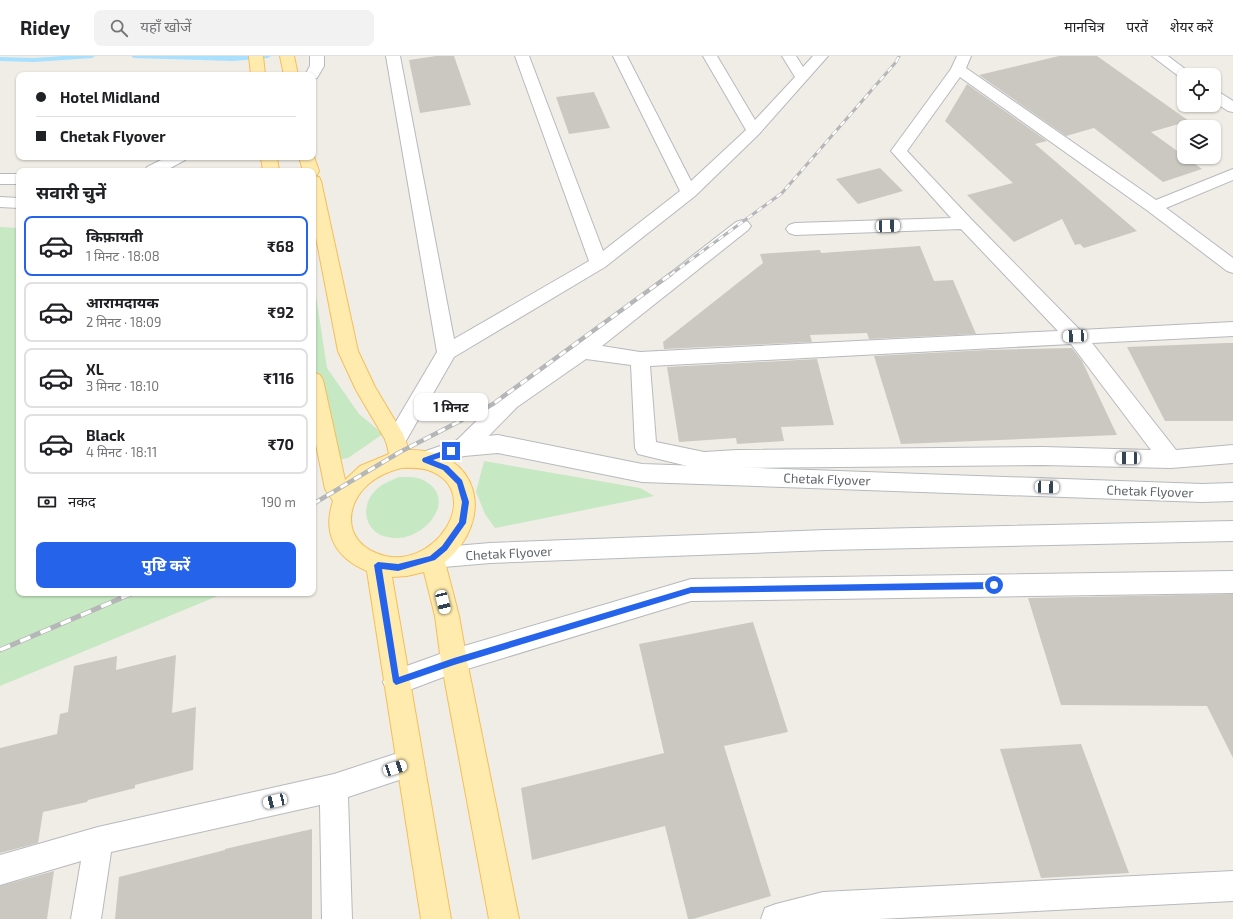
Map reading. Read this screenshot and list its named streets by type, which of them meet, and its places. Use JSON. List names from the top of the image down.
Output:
{
  "streets": {
    "street": ["Chetak Flyover"]
  },
  "page": {
    "header": "Ridey",
    "search": "यहाँ खोजें",
    "nav": ["मानचित्र", "परतें", "शेयर करें"],
    "banner": ["Hotel Midland", "Chetak Flyover"],
    "heading": "सवारी चुनें",
    "list": [
      {
        "name": "किफ़ायती",
        "note": "1 मिनट · 18:08",
        "value": "₹68"
      },
      {
        "name": "आरामदायक",
        "note": "2 मिनट · 18:09",
        "value": "₹92"
      },
      {
        "name": "XL",
        "note": "3 मिनट · 18:10",
        "value": "₹116"
      },
      {
        "name": "Black",
        "note": "4 मिनट · 18:11",
        "value": "₹70"
      }
    ],
    "bubble": "1 मिनट",
    "pay": ["नकद", "190 m"],
    "buttons": "पुष्टि करें"
  }
}
